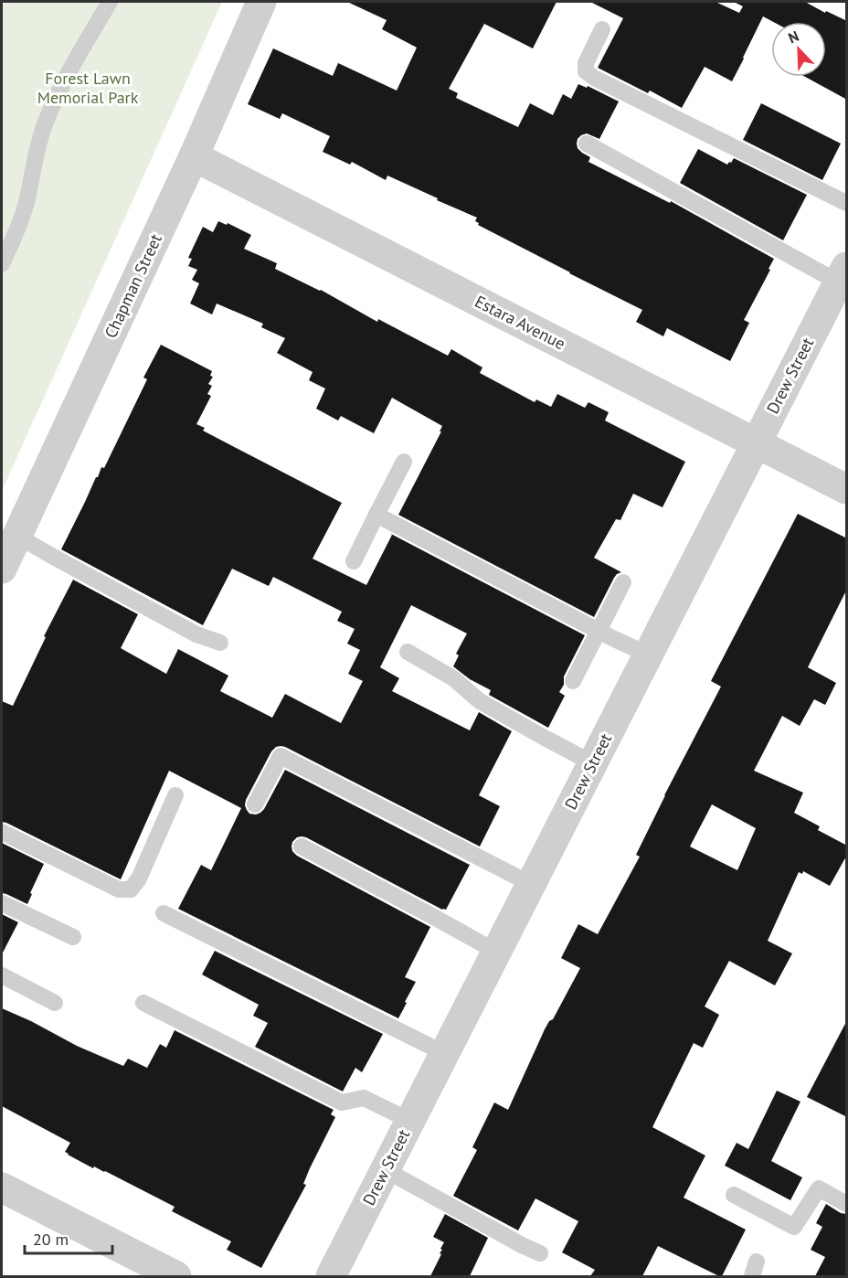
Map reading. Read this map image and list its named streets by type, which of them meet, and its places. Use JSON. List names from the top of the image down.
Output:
{
  "streets": {
    "street": ["Chapman Street", "Estara Avenue", "Drew Street"]
  },
  "crossings": [
    ["Chapman Street", "Estara Avenue"],
    ["Estara Avenue", "Drew Street"]
  ],
  "parks": ["Forest Lawn Memorial Park"],
  "scale_bar": "20 m",
  "north": "top left"
}
